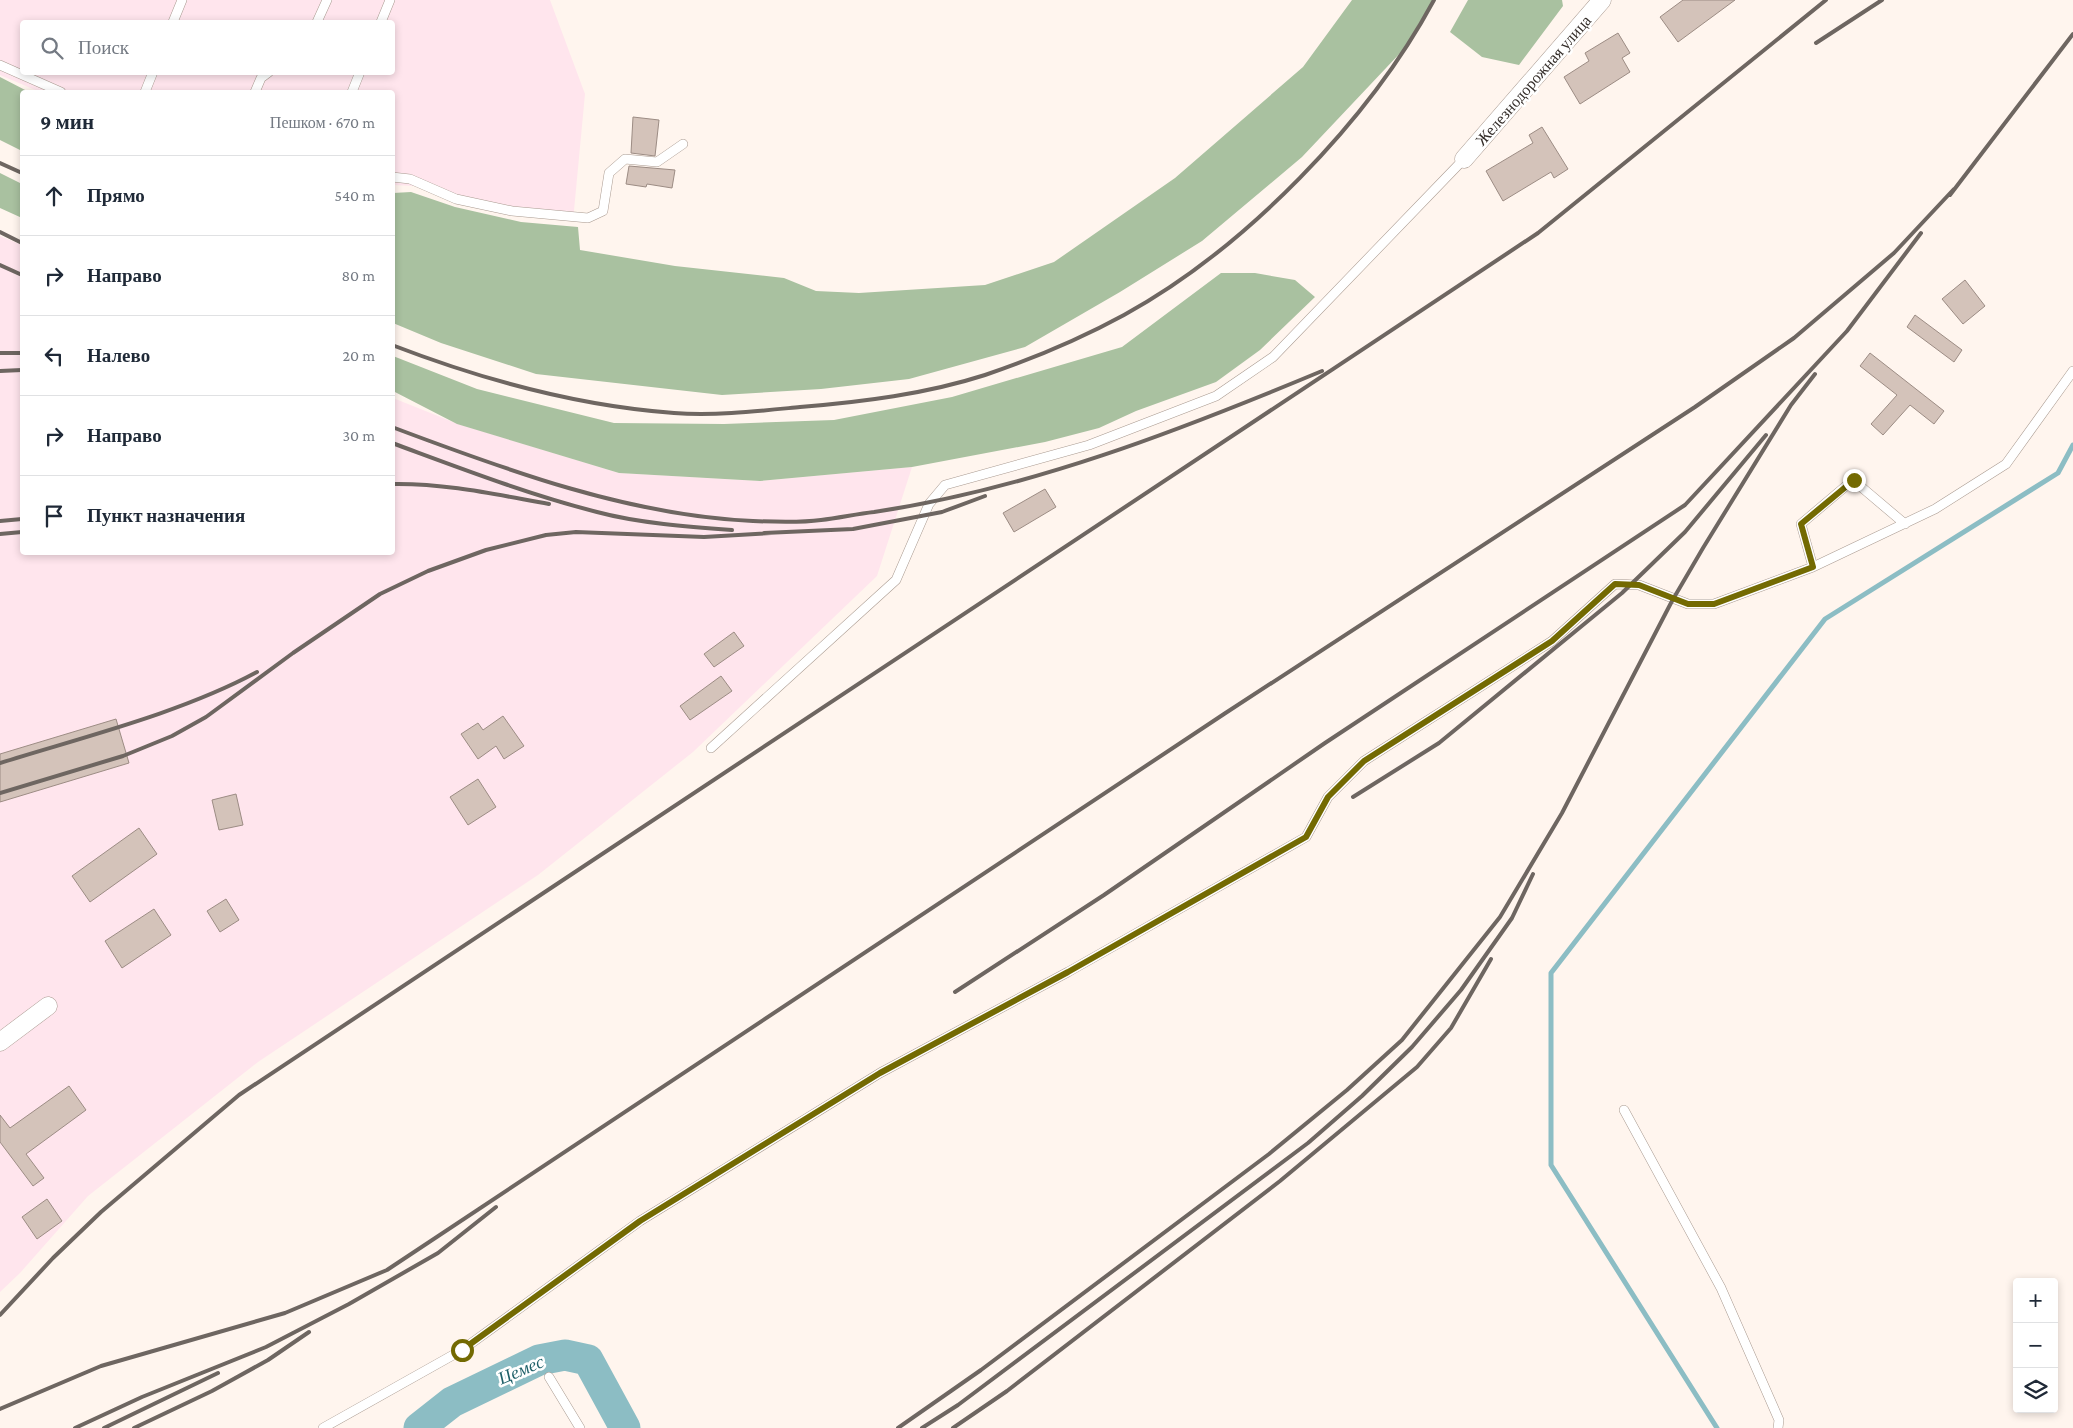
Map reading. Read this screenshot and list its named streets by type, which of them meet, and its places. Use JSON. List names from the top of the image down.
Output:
{
  "streets": {
    "street": ["Железнодорожная улица"]
  },
  "water": ["Цемес"],
  "page": {
    "search": "Поиск",
    "heading": ["9 мин", "Пешком · 670 m"],
    "list": [
      ["Прямо", "540 m"],
      ["Направо", "80 m"],
      ["Налево", "20 m"],
      ["Направо", "30 m"],
      "Пункт назначения"
    ],
    "map_buttons": ["+", "−"]
  }
}
